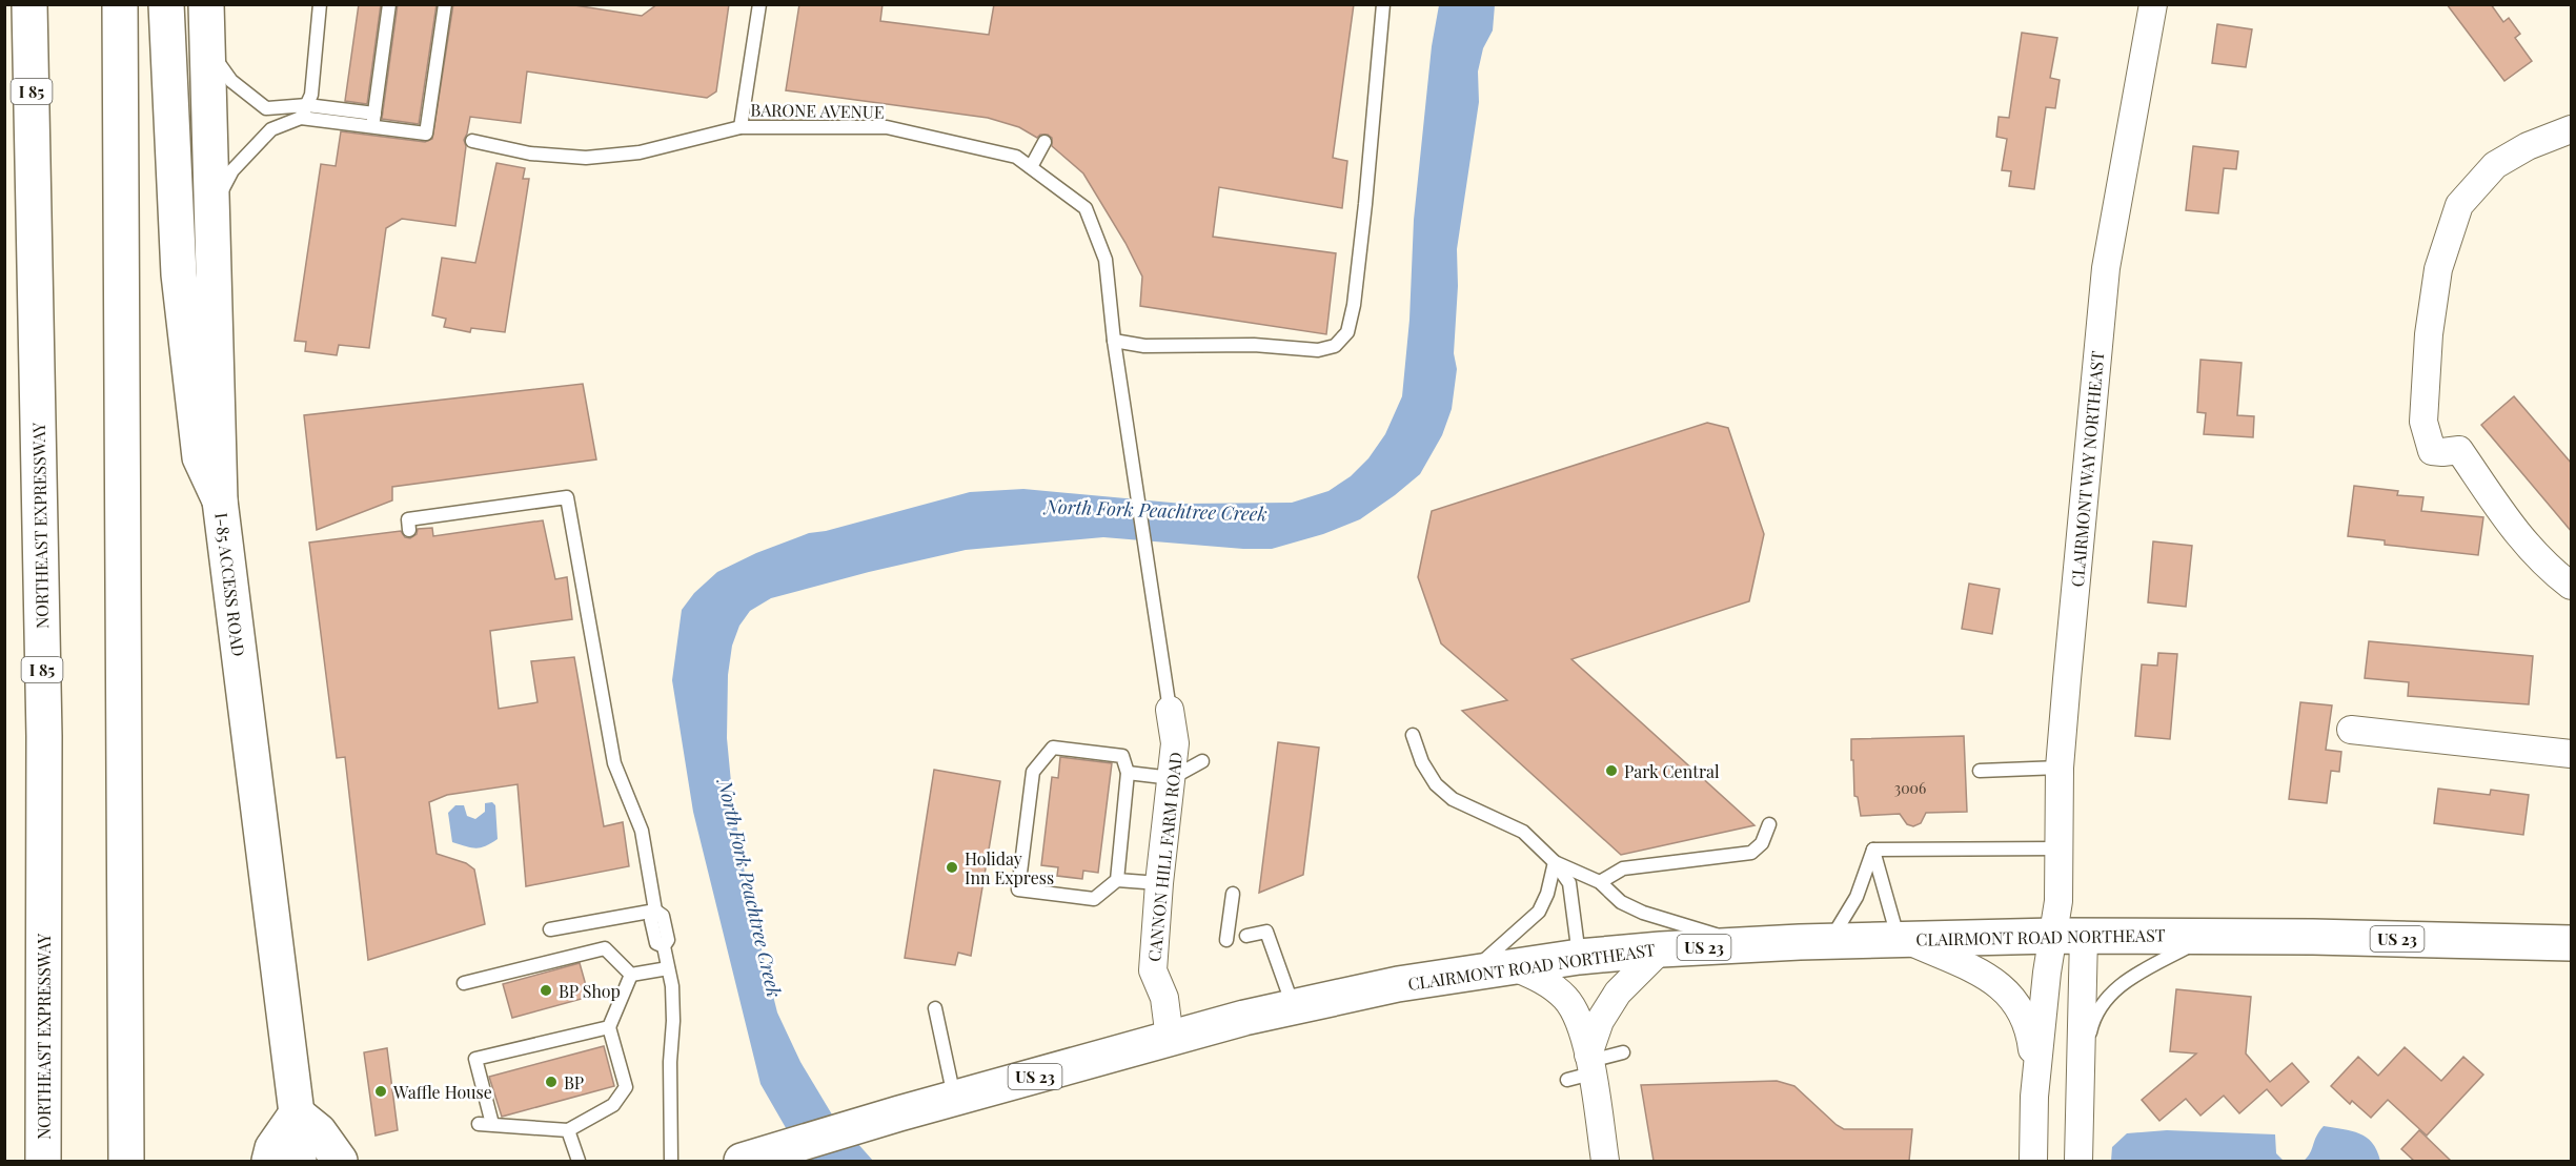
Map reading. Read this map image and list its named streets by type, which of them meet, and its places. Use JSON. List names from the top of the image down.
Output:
{
  "streets": {
    "main road": [
      "I 85",
      "NORTHEAST EXPRESSWAY",
      "I-85 ACCESS ROAD",
      "CLAIRMONT ROAD NORTHEAST",
      "US 23"
    ],
    "street": ["CLAIRMONT WAY NORTHEAST", "CANNON HILL FARM ROAD"],
    "lane": ["BARONE AVENUE"]
  },
  "crossings": [
    ["BARONE AVENUE", "CANNON HILL FARM ROAD"],
    ["CLAIRMONT WAY NORTHEAST", "CLAIRMONT ROAD NORTHEAST"],
    ["CANNON HILL FARM ROAD", "CLAIRMONT ROAD NORTHEAST"]
  ],
  "water": ["North Fork Peachtree Creek"],
  "places": [
    "Park Central",
    "Holiday Inn Express",
    "BP Shop",
    "BP",
    "Waffle House"
  ],
  "house_numbers": ["3006"]
}
